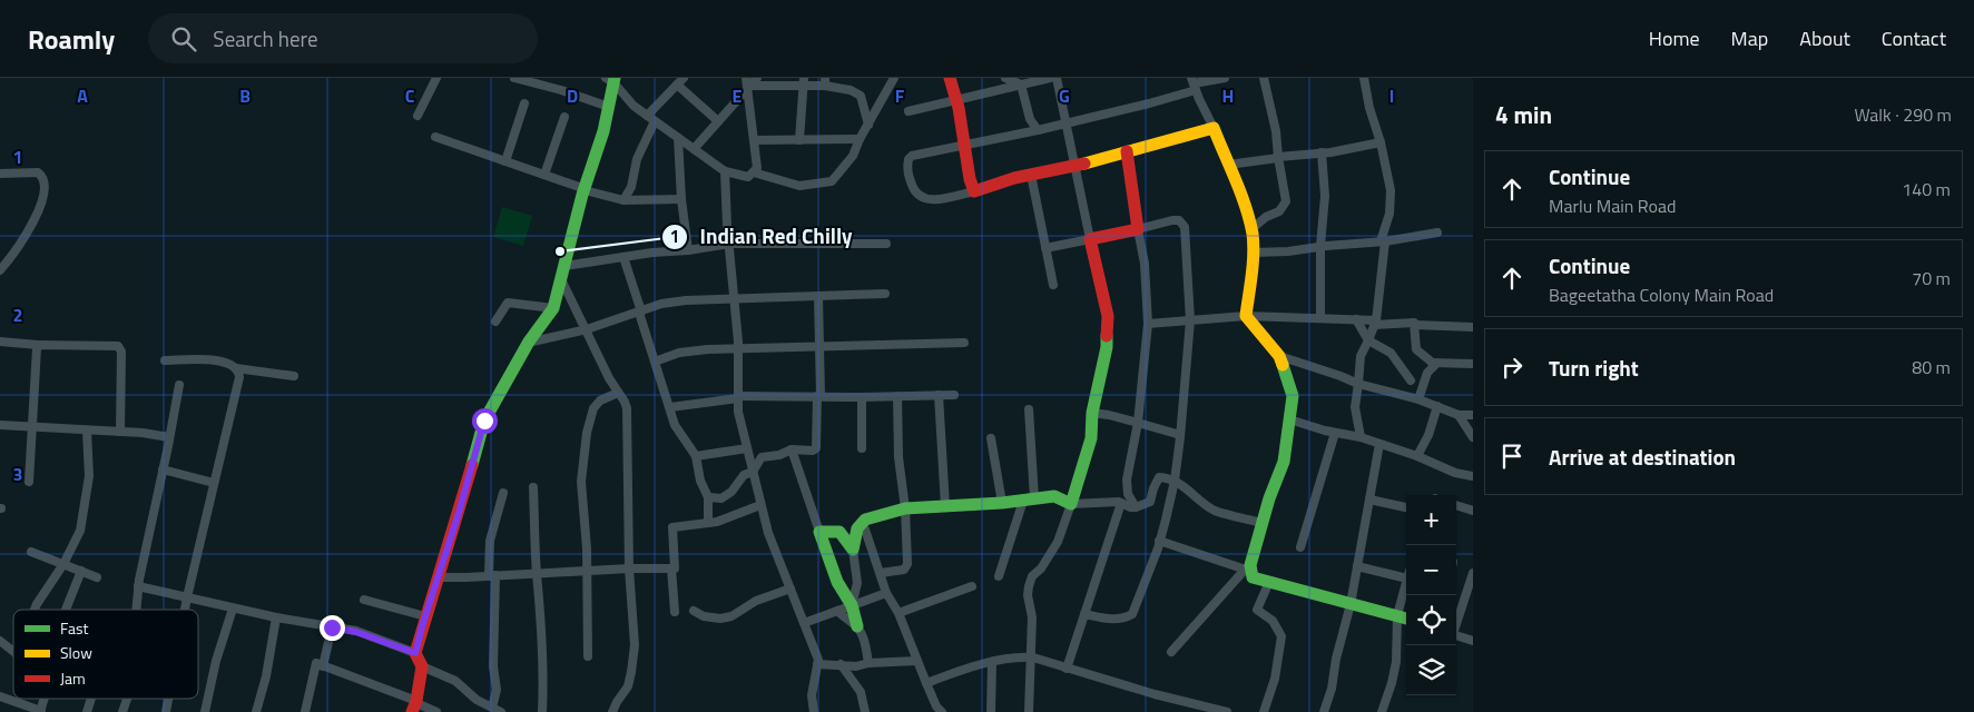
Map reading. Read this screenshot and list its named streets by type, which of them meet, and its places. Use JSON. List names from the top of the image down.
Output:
{
  "places": ["Indian Red Chilly"],
  "legend": ["Fast", "Slow", "Jam"],
  "page": {
    "header": "Roamly",
    "search": "Search here",
    "nav": [
      "Home",
      "Map",
      "About",
      "Contact"
    ],
    "heading": ["4 min", "Walk · 290 m"],
    "list": [
      ["Continue", "Marlu Main Road", "140 m"],
      ["Continue", "Bageetatha Colony Main Road", "70 m"],
      ["Turn right", "80 m"],
      "Arrive at destination"
    ],
    "map_buttons": ["+", "−"]
  },
  "grid": {
    "columns": [
      "A",
      "B",
      "C",
      "D",
      "E",
      "F",
      "G",
      "H",
      "I"
    ],
    "rows": ["1", "2", "3"]
  }
}
